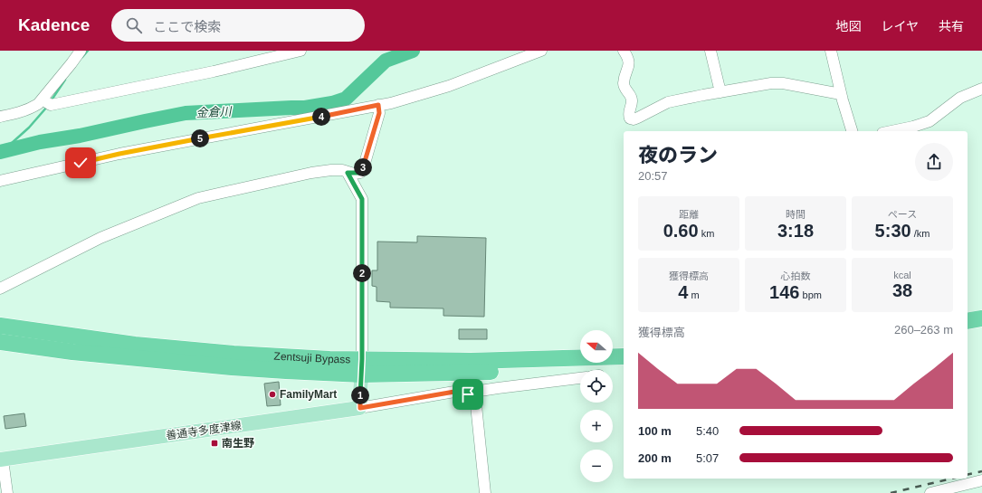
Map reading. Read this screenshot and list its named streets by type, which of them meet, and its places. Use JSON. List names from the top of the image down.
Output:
{
  "streets": {
    "highway": ["Zentsuji Bypass"],
    "main road": ["善通寺多度津線"]
  },
  "water": ["金倉川"],
  "places": {
    "other": ["FamilyMart"],
    "transit": ["南生野"]
  },
  "north": "left",
  "page": {
    "header": "Kadence",
    "search": "ここで検索",
    "nav": ["地図", "レイヤ", "共有"],
    "pins": [
      "4",
      "5",
      "3",
      "2",
      "1"
    ],
    "heading": ["夜のラン", "20:57"],
    "stats": [
      ["距離", "0.60 km"],
      ["時間", "3:18"],
      ["ペース", "5:30 /km"],
      ["獲得標高", "4 m"],
      ["心拍数", "146 bpm"],
      ["kcal", "38"]
    ],
    "chart": ["獲得標高", "260–263 m"],
    "map_buttons": ["+", "−"],
    "list": [
      {
        "name": "100 m",
        "note": "5:40"
      },
      {
        "name": "200 m",
        "note": "5:07"
      }
    ]
  }
}
